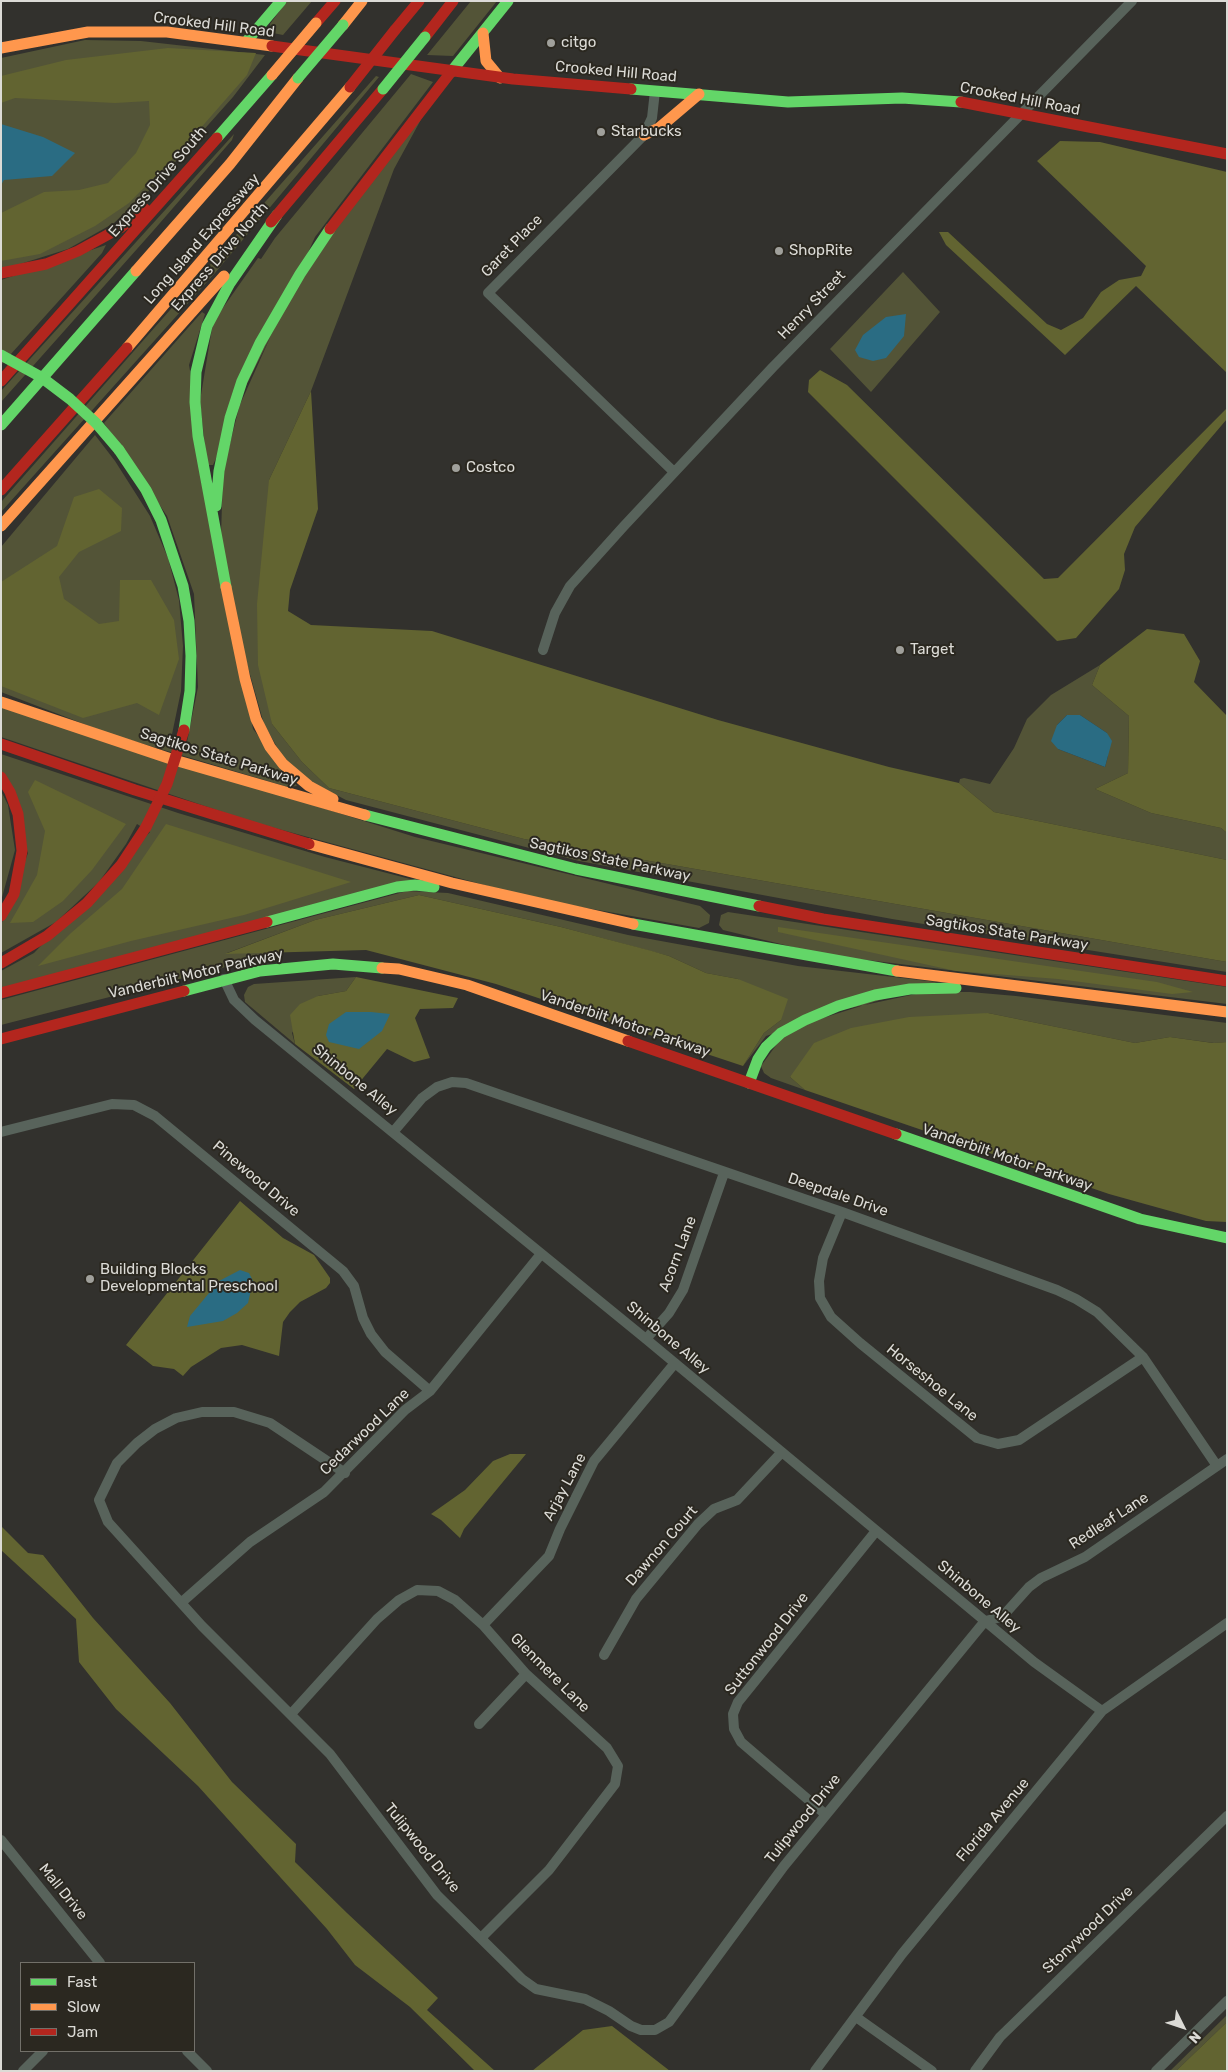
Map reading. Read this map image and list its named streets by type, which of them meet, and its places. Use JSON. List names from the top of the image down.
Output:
{
  "streets": {
    "main road": [
      "Crooked Hill Road",
      "Express Drive South",
      "Long Island Expressway",
      "Express Drive North",
      "Sagtikos State Parkway",
      "Vanderbilt Motor Parkway"
    ],
    "street": [
      "Garet Place",
      "Henry Street",
      "Shinbone Alley",
      "Pinewood Drive",
      "Deepdale Drive",
      "Acorn Lane",
      "Horseshoe Lane",
      "Cedarwood Lane",
      "Arjay Lane",
      "Redleaf Lane",
      "Dawnon Court",
      "Suttonwood Drive",
      "Glenmere Lane",
      "Tulipwood Drive",
      "Florida Avenue",
      "Mall Drive",
      "Stonywood Drive"
    ]
  },
  "crossings": [
    ["Crooked Hill Road", "Garet Place"],
    ["Crooked Hill Road", "Henry Street"],
    ["Garet Place", "Henry Street"],
    ["Vanderbilt Motor Parkway", "Shinbone Alley"],
    ["Shinbone Alley", "Deepdale Drive"],
    ["Shinbone Alley", "Acorn Lane"],
    ["Shinbone Alley", "Cedarwood Lane"],
    ["Shinbone Alley", "Arjay Lane"],
    ["Shinbone Alley", "Redleaf Lane"],
    ["Shinbone Alley", "Dawnon Court"],
    ["Shinbone Alley", "Suttonwood Drive"],
    ["Shinbone Alley", "Tulipwood Drive"],
    ["Shinbone Alley", "Florida Avenue"],
    ["Pinewood Drive", "Cedarwood Lane"],
    ["Deepdale Drive", "Acorn Lane"],
    ["Deepdale Drive", "Horseshoe Lane"],
    ["Deepdale Drive", "Redleaf Lane"],
    ["Cedarwood Lane", "Tulipwood Drive"],
    ["Arjay Lane", "Glenmere Lane"],
    ["Redleaf Lane", "Tulipwood Drive"],
    ["Suttonwood Drive", "Tulipwood Drive"],
    ["Glenmere Lane", "Tulipwood Drive"]
  ],
  "places": [
    "citgo",
    "Starbucks",
    "ShopRite",
    "Costco",
    "Target",
    "Building Blocks Developmental Preschool"
  ],
  "legend": ["Fast", "Slow", "Jam"],
  "north": "bottom right"
}
